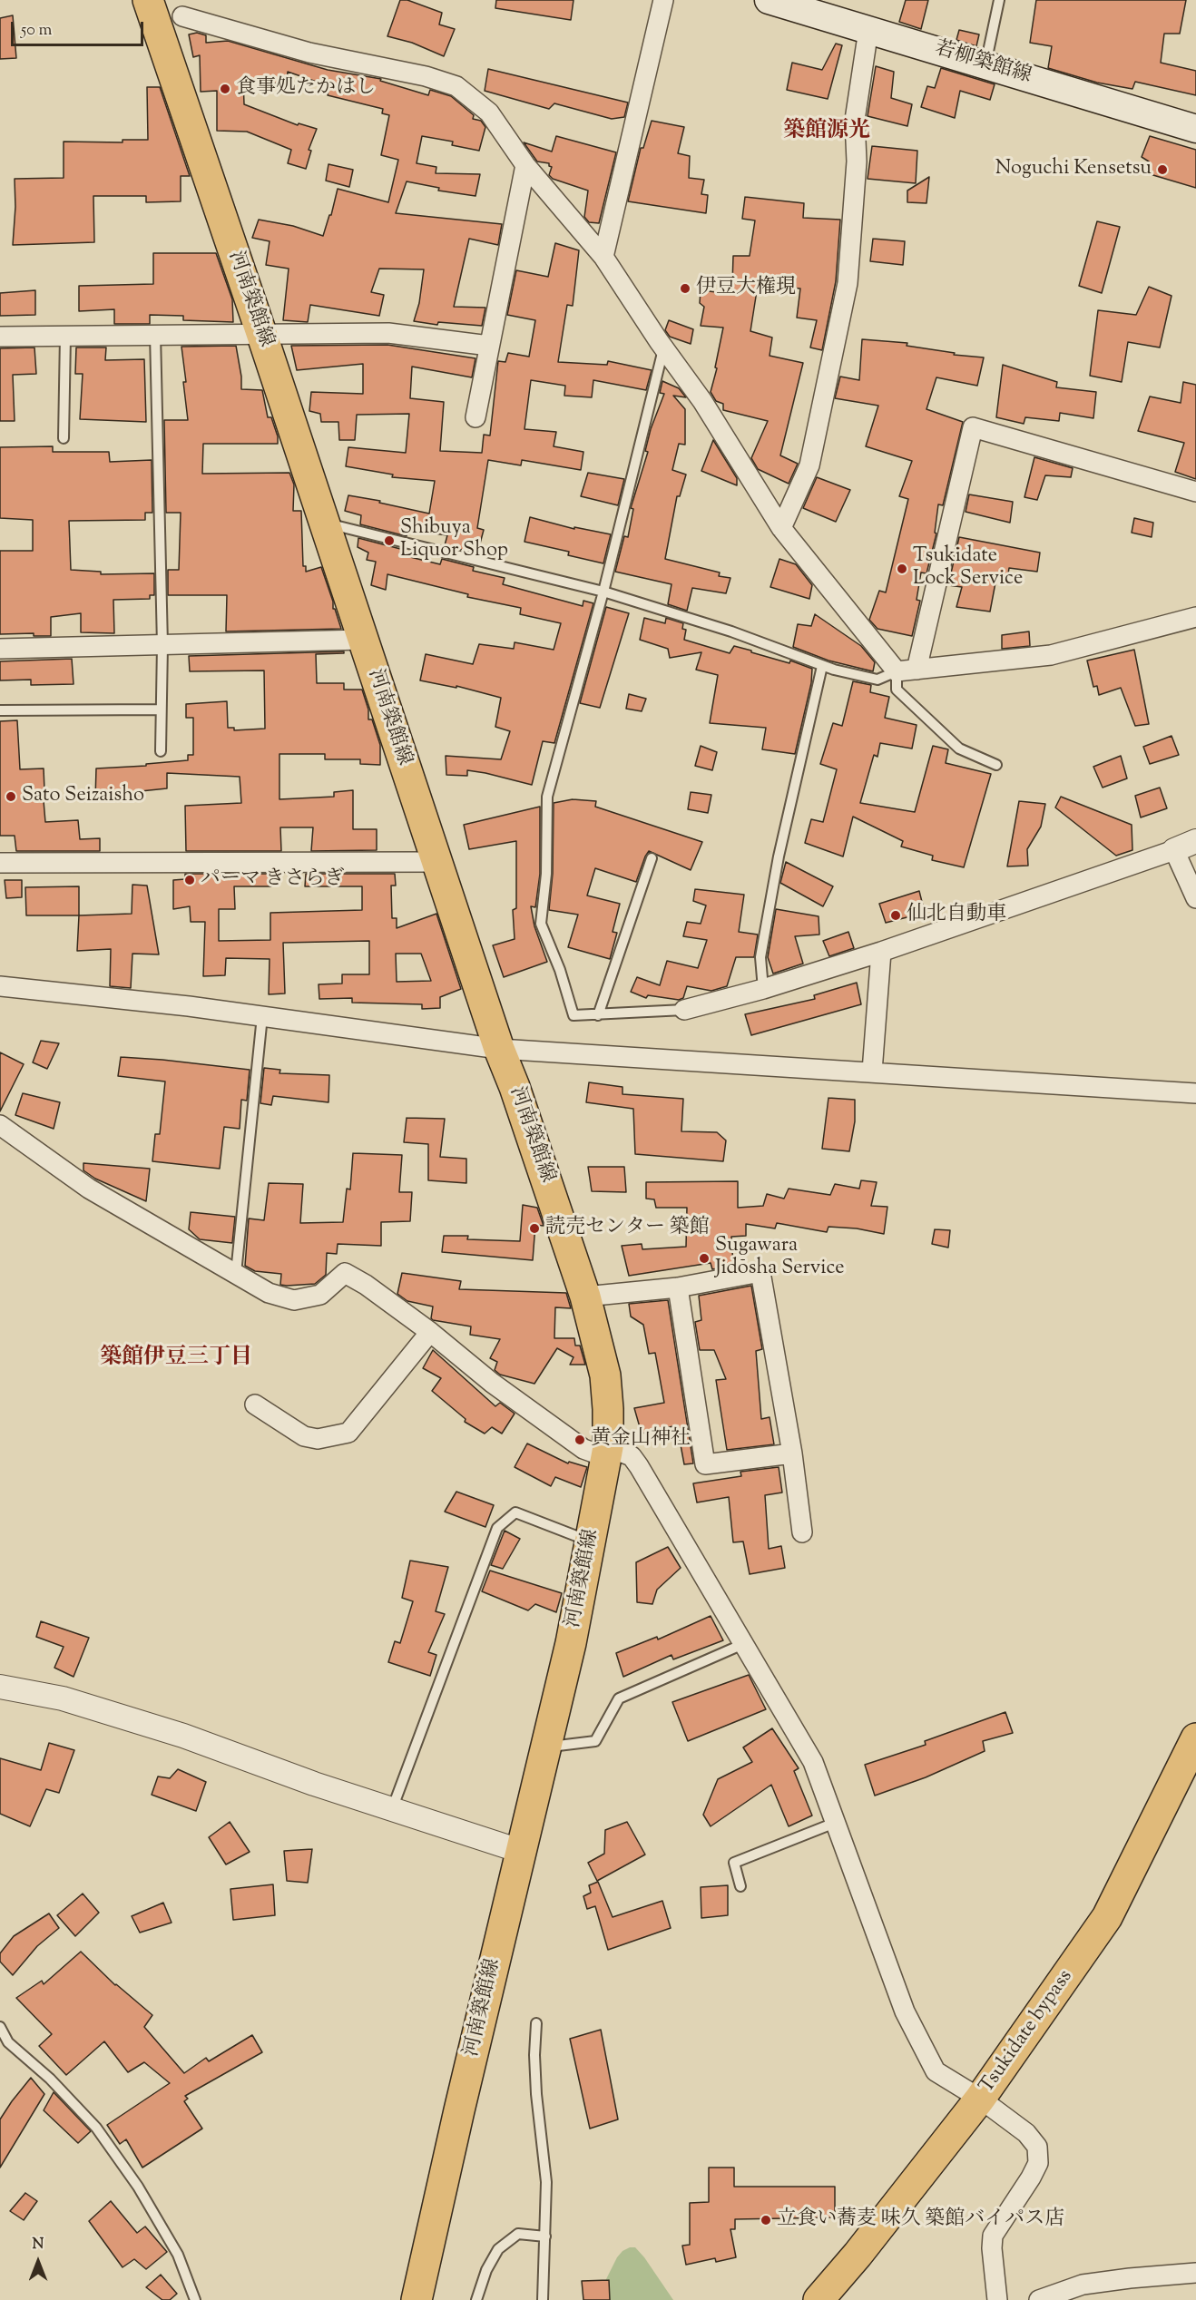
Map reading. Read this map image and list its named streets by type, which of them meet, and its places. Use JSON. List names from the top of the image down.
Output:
{
  "streets": {
    "main road": ["若柳築館線", "河南築館線", "Tsukidate bypass"]
  },
  "districts": ["築館源光", "築館伊豆三丁目"],
  "places": [
    "食事処たかはし",
    "Noguchi Kensetsu",
    "伊豆大権現",
    "Shibuya Liquor Shop",
    "Tsukidate Lock Service",
    "Sato Seizaisho",
    "パーマ きさらぎ",
    "仙北自動車",
    "読売センター 築館",
    "Sugawara Jidōsha Service",
    "黄金山神社",
    "立食い蕎麦 味久 築館バイパス店"
  ],
  "scale_bar": "50 m",
  "north": "top"
}
